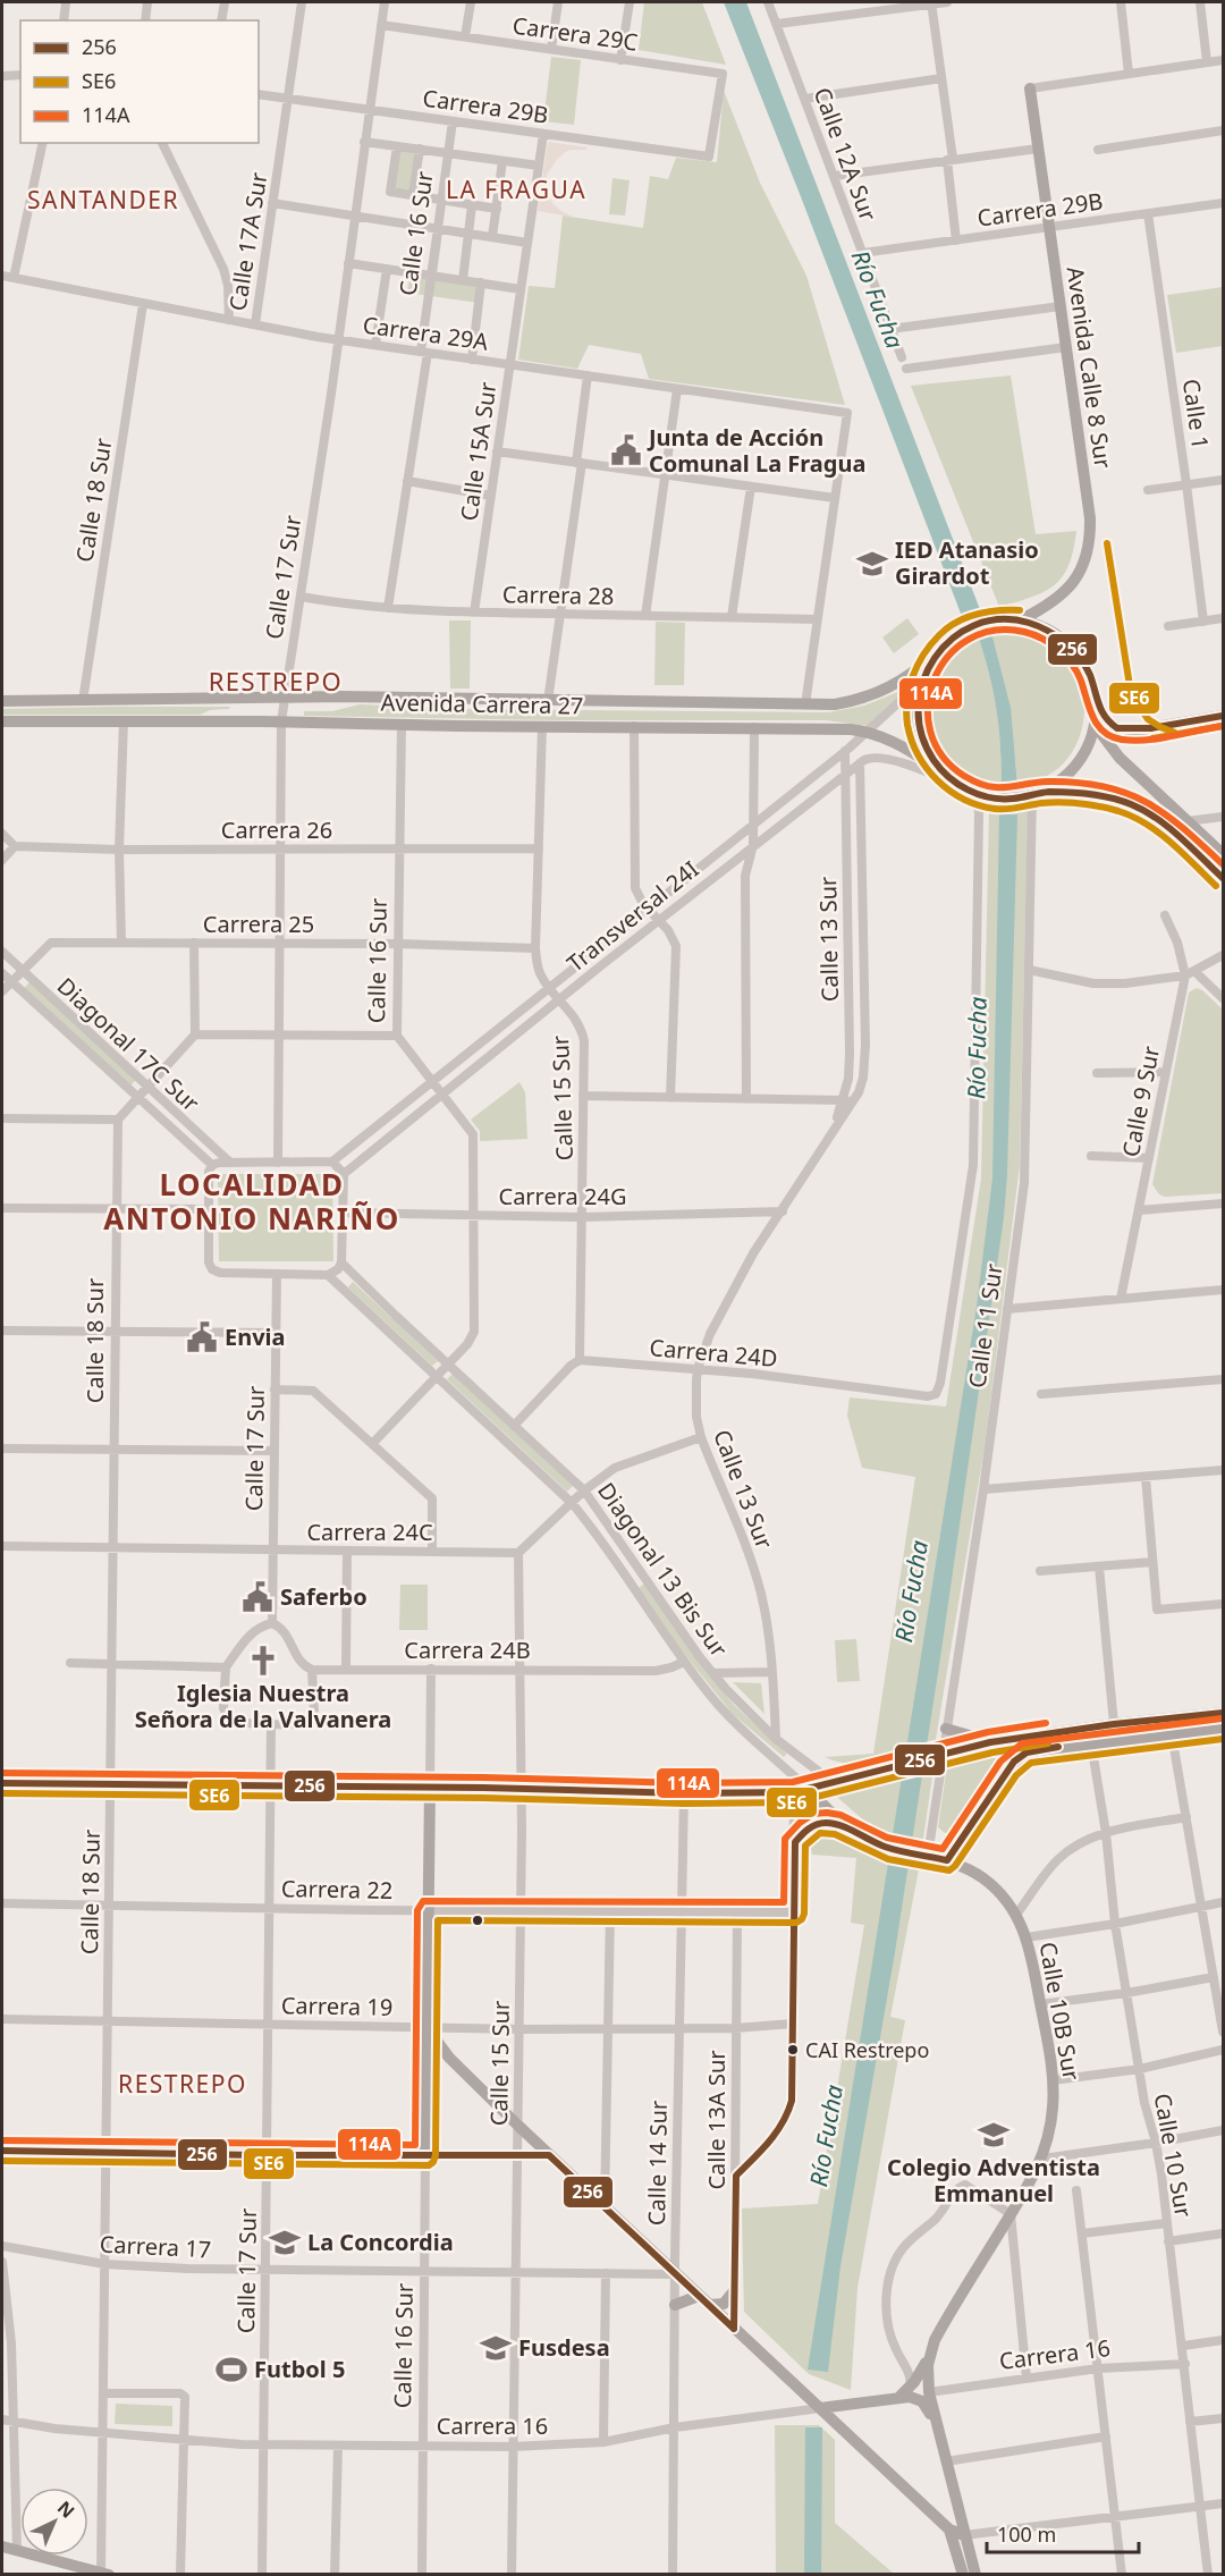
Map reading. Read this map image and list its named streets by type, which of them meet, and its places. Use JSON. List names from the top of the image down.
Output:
{
  "streets": {
    "main road": [
      "Calle 16 Sur",
      "Avenida Calle 8 Sur",
      "Avenida Carrera 27",
      "Calle 10B Sur",
      "Carrera 16"
    ],
    "street": [
      "Carrera 29C",
      "Carrera 29B",
      "Calle 12A Sur",
      "Calle 17A Sur",
      "Carrera 29A",
      "Calle 1",
      "Calle 15A Sur",
      "Calle 18 Sur",
      "Calle 17 Sur",
      "Carrera 28",
      "Carrera 26",
      "Transversal 24I",
      "Carrera 25",
      "Calle 13 Sur",
      "Diagonal 17C Sur",
      "Calle 15 Sur",
      "Calle 9 Sur",
      "Carrera 24G",
      "Calle 11 Sur",
      "Carrera 24D",
      "Carrera 24C",
      "Diagonal 13 Bis Sur",
      "Carrera 24B",
      "Carrera 22",
      "Carrera 19",
      "Calle 13A Sur",
      "Calle 10 Sur",
      "Calle 14 Sur",
      "Carrera 17"
    ]
  },
  "crossings": [
    ["Carrera 29C", "Carrera 29B"],
    ["Carrera 29C", "Calle 17 Sur"],
    ["Carrera 29B", "Calle 12A Sur"],
    ["Carrera 29B", "Calle 16 Sur"],
    ["Carrera 29B", "Calle 17A Sur"],
    ["Carrera 29B", "Avenida Calle 8 Sur"],
    ["Carrera 29B", "Calle 1"],
    ["Carrera 29B", "Calle 15A Sur"],
    ["Carrera 29B", "Calle 17 Sur"],
    ["Calle 16 Sur", "Carrera 29A"],
    ["Calle 16 Sur", "Carrera 28"],
    ["Calle 16 Sur", "Avenida Carrera 27"],
    ["Calle 16 Sur", "Carrera 26"],
    ["Calle 16 Sur", "Transversal 24I"],
    ["Calle 16 Sur", "Carrera 25"],
    ["Calle 16 Sur", "Carrera 24G"],
    ["Calle 16 Sur", "Diagonal 13 Bis Sur"],
    ["Calle 16 Sur", "Carrera 24B"],
    ["Calle 16 Sur", "Carrera 22"],
    ["Calle 16 Sur", "Carrera 19"],
    ["Calle 16 Sur", "Carrera 17"],
    ["Calle 16 Sur", "Carrera 16"],
    ["Calle 17A Sur", "Carrera 29A"],
    ["Carrera 29A", "Calle 15A Sur"],
    ["Carrera 29A", "Calle 18 Sur"],
    ["Carrera 29A", "Calle 17 Sur"],
    ["Avenida Calle 8 Sur", "Avenida Carrera 27"],
    ["Avenida Calle 8 Sur", "Transversal 24I"],
    ["Avenida Calle 8 Sur", "Calle 11 Sur"],
    ["Calle 15A Sur", "Carrera 28"],
    ["Calle 18 Sur", "Avenida Carrera 27"],
    ["Calle 18 Sur", "Carrera 24C"],
    ["Calle 18 Sur", "Carrera 22"],
    ["Calle 18 Sur", "Carrera 19"],
    ["Calle 18 Sur", "Carrera 17"],
    ["Calle 18 Sur", "Carrera 16"],
    ["Calle 17 Sur", "Carrera 28"],
    ["Calle 17 Sur", "Avenida Carrera 27"],
    ["Calle 17 Sur", "Carrera 26"],
    ["Calle 17 Sur", "Carrera 25"],
    ["Calle 17 Sur", "Carrera 24C"],
    ["Calle 17 Sur", "Carrera 24B"],
    ["Calle 17 Sur", "Carrera 22"],
    ["Calle 17 Sur", "Carrera 19"],
    ["Calle 17 Sur", "Carrera 17"],
    ["Calle 17 Sur", "Carrera 16"],
    ["Avenida Carrera 27", "Transversal 24I"],
    ["Avenida Carrera 27", "Calle 15 Sur"],
    ["Avenida Carrera 27", "Calle 11 Sur"],
    ["Carrera 26", "Calle 15 Sur"],
    ["Transversal 24I", "Calle 13 Sur"],
    ["Transversal 24I", "Calle 15 Sur"],
    ["Transversal 24I", "Calle 11 Sur"],
    ["Carrera 25", "Diagonal 17C Sur"],
    ["Carrera 25", "Calle 15 Sur"],
    ["Calle 13 Sur", "Carrera 24G"],
    ["Calle 13 Sur", "Carrera 24D"],
    ["Calle 13 Sur", "Diagonal 13 Bis Sur"],
    ["Calle 15 Sur", "Carrera 24G"],
    ["Calle 15 Sur", "Carrera 24D"],
    ["Calle 15 Sur", "Carrera 24C"],
    ["Calle 15 Sur", "Carrera 24B"],
    ["Calle 15 Sur", "Carrera 22"],
    ["Calle 15 Sur", "Carrera 19"],
    ["Calle 15 Sur", "Carrera 17"],
    ["Calle 15 Sur", "Carrera 16"],
    ["Calle 11 Sur", "Carrera 24D"],
    ["Calle 11 Sur", "Calle 10B Sur"],
    ["Diagonal 13 Bis Sur", "Carrera 24B"],
    ["Diagonal 13 Bis Sur", "Calle 10B Sur"],
    ["Carrera 22", "Calle 13A Sur"],
    ["Carrera 22", "Calle 14 Sur"],
    ["Carrera 19", "Calle 13A Sur"],
    ["Carrera 19", "Calle 14 Sur"],
    ["Calle 10B Sur", "Carrera 16"],
    ["Calle 10 Sur", "Carrera 16"],
    ["Calle 14 Sur", "Carrera 17"],
    ["Calle 14 Sur", "Carrera 16"]
  ],
  "districts": [
    "LA FRAGUA",
    "SANTANDER",
    "RESTREPO",
    "LOCALIDAD ANTONIO NARIÑO",
    "RESTREPO"
  ],
  "water": ["Río Fucha"],
  "places": {
    "public building": ["Junta de Acción Comunal La Fragua", "Envia", "Saferbo"],
    "school or university": [
      "IED Atanasio Girardot",
      "Colegio Adventista Emmanuel",
      "La Concordia",
      "Fusdesa"
    ],
    "church": ["Iglesia Nuestra Señora de la Valvanera"],
    "other": ["CAI Restrepo"],
    "sports": ["Futbol 5"]
  },
  "lines": ["transit line SE6", "transit line 256", "transit line 114A"],
  "legend": ["256", "SE6", "114A"],
  "scale_bar": "100 m",
  "north": "top right"
}
